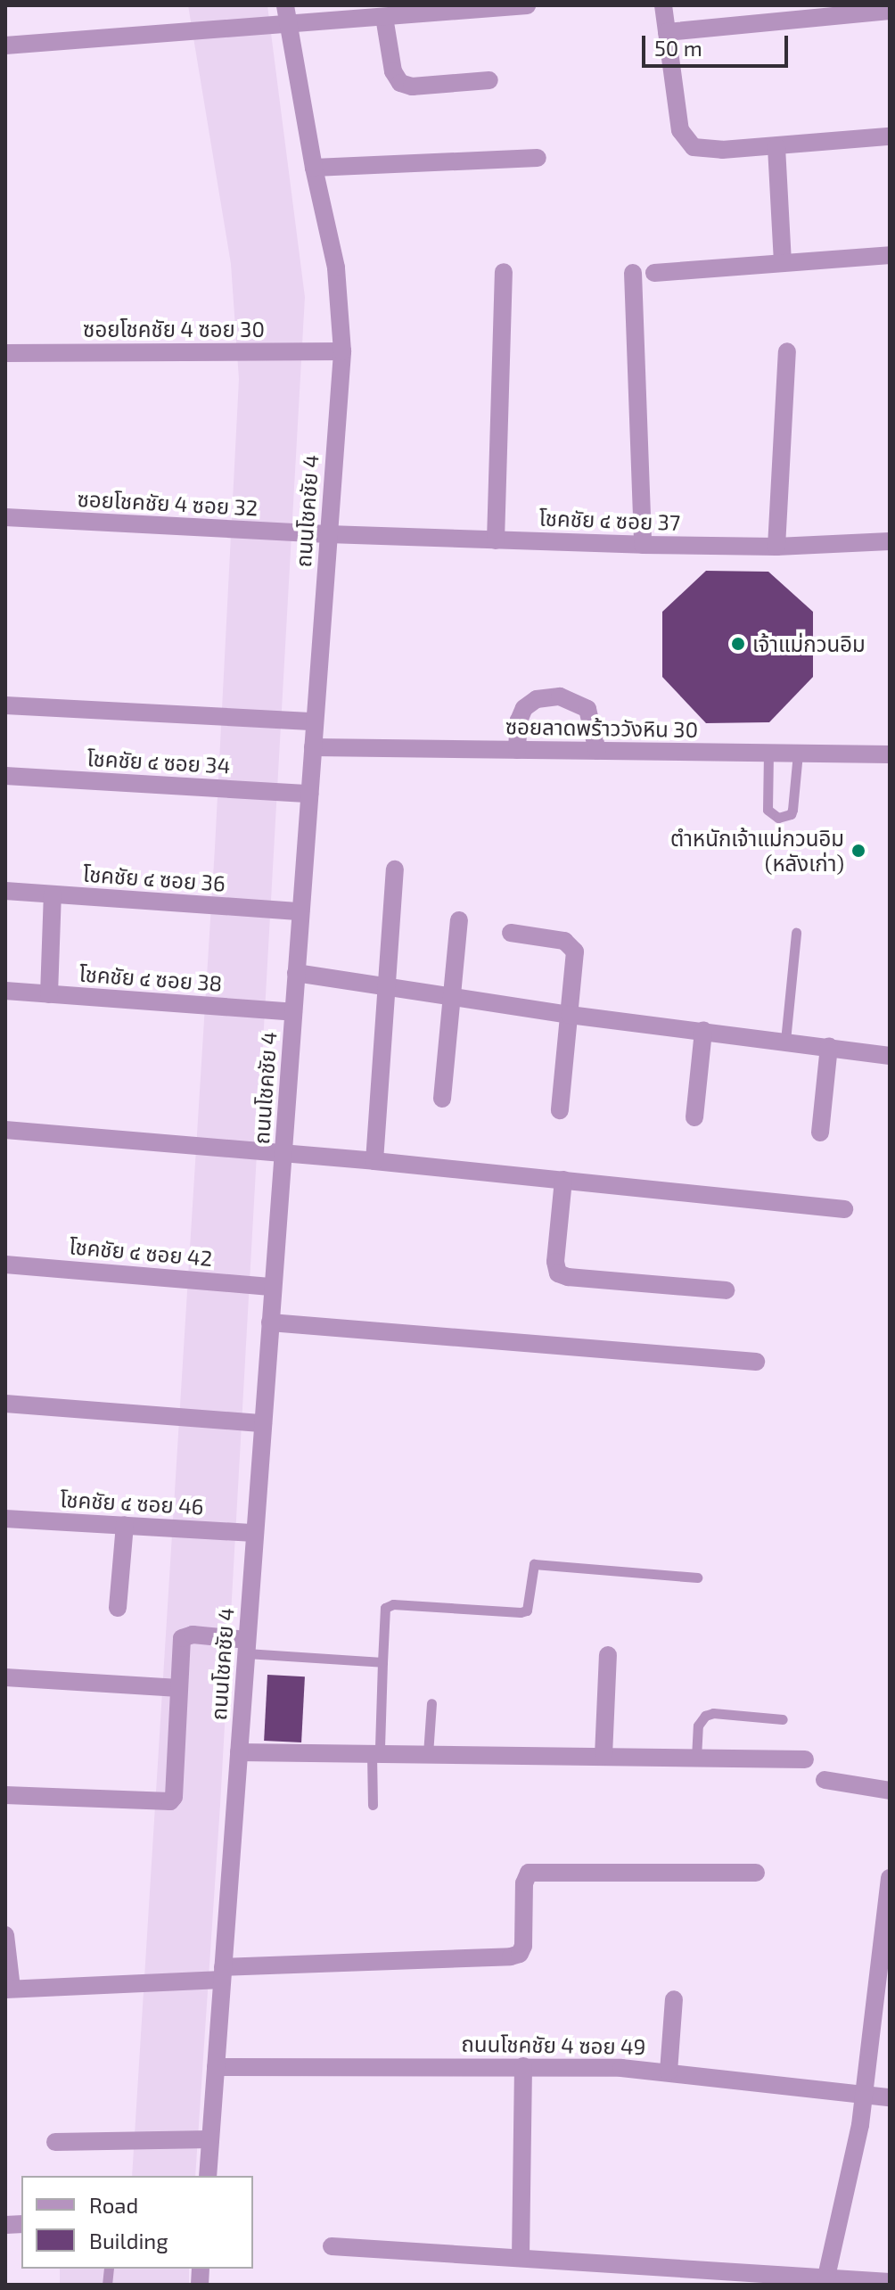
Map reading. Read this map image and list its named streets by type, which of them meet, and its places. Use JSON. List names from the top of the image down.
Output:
{
  "streets": {
    "street": [
      "ซอยโชคชัย 4 ซอย 30",
      "ซอยโชคชัย 4 ซอย 32",
      "ถนนโชคชัย 4",
      "โชคชัย ๔ ซอย 37",
      "ซอยลาดพร้าววังหิน 30",
      "โชคชัย ๔ ซอย 34",
      "โชคชัย ๔ ซอย 36",
      "โชคชัย ๔ ซอย 38",
      "โชคชัย ๔ ซอย 42",
      "โชคชัย ๔ ซอย 46",
      "ถนนโชคชัย 4 ซอย 49"
    ]
  },
  "crossings": [
    ["ซอยโชคชัย 4 ซอย 30", "ถนนโชคชัย 4"],
    ["ซอยโชคชัย 4 ซอย 32", "ถนนโชคชัย 4"],
    ["ซอยโชคชัย 4 ซอย 32", "โชคชัย ๔ ซอย 37"],
    ["ถนนโชคชัย 4", "โชคชัย ๔ ซอย 37"],
    ["ถนนโชคชัย 4", "ซอยลาดพร้าววังหิน 30"],
    ["ถนนโชคชัย 4", "โชคชัย ๔ ซอย 34"],
    ["ถนนโชคชัย 4", "โชคชัย ๔ ซอย 36"],
    ["ถนนโชคชัย 4", "โชคชัย ๔ ซอย 38"],
    ["ถนนโชคชัย 4", "โชคชัย ๔ ซอย 42"],
    ["ถนนโชคชัย 4", "โชคชัย ๔ ซอย 46"],
    ["ถนนโชคชัย 4", "ถนนโชคชัย 4 ซอย 49"]
  ],
  "places": ["เจ้าแม่กวนอิม", "ตำหนักเจ้าแม่กวนอิม (หลังเก่า)"],
  "legend": ["Road", "Building"],
  "scale_bar": "50 m"
}
